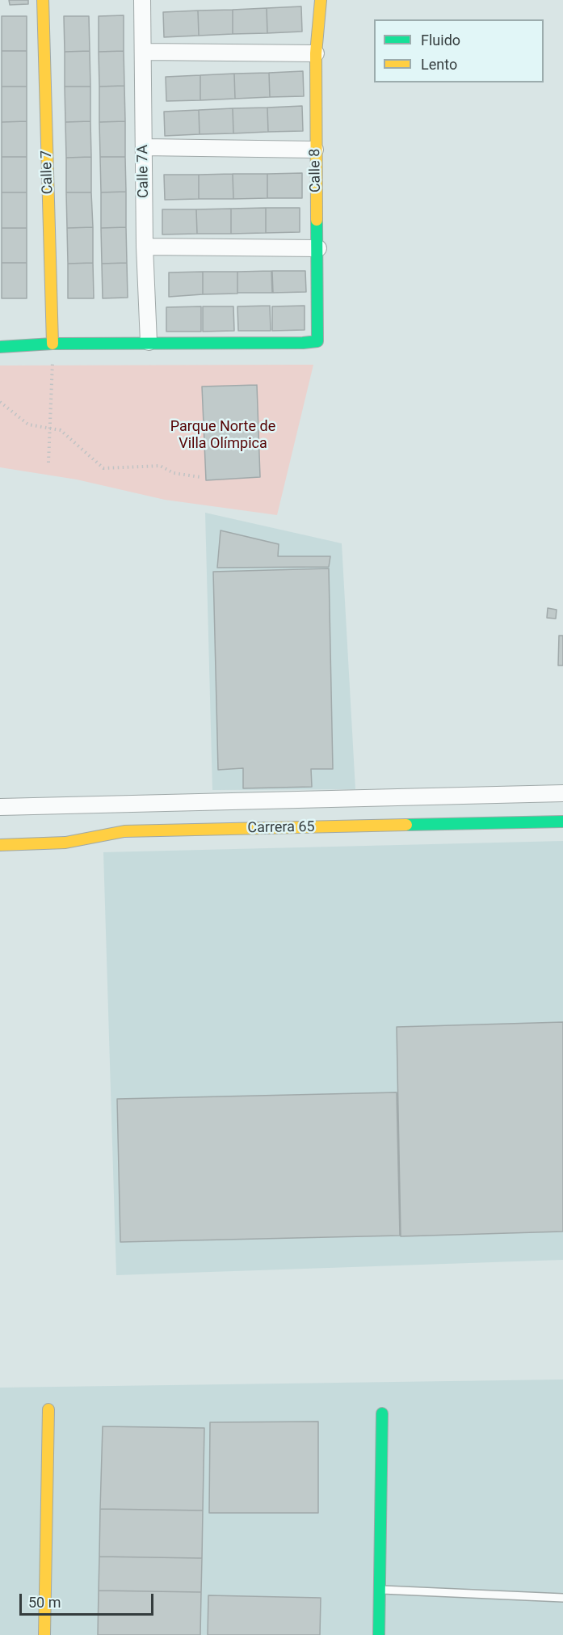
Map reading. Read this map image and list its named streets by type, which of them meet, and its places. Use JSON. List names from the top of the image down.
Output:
{
  "streets": {
    "street": [
      "Calle 8",
      "Calle 7A",
      "Calle 7",
      "Carrera 65"
    ]
  },
  "crossings": [
    ["Calle 8", "Calle 7A"]
  ],
  "parks": ["Parque Norte de Villa Olímpica"],
  "legend": ["Fluido", "Lento"],
  "scale_bar": "50 m"
}
